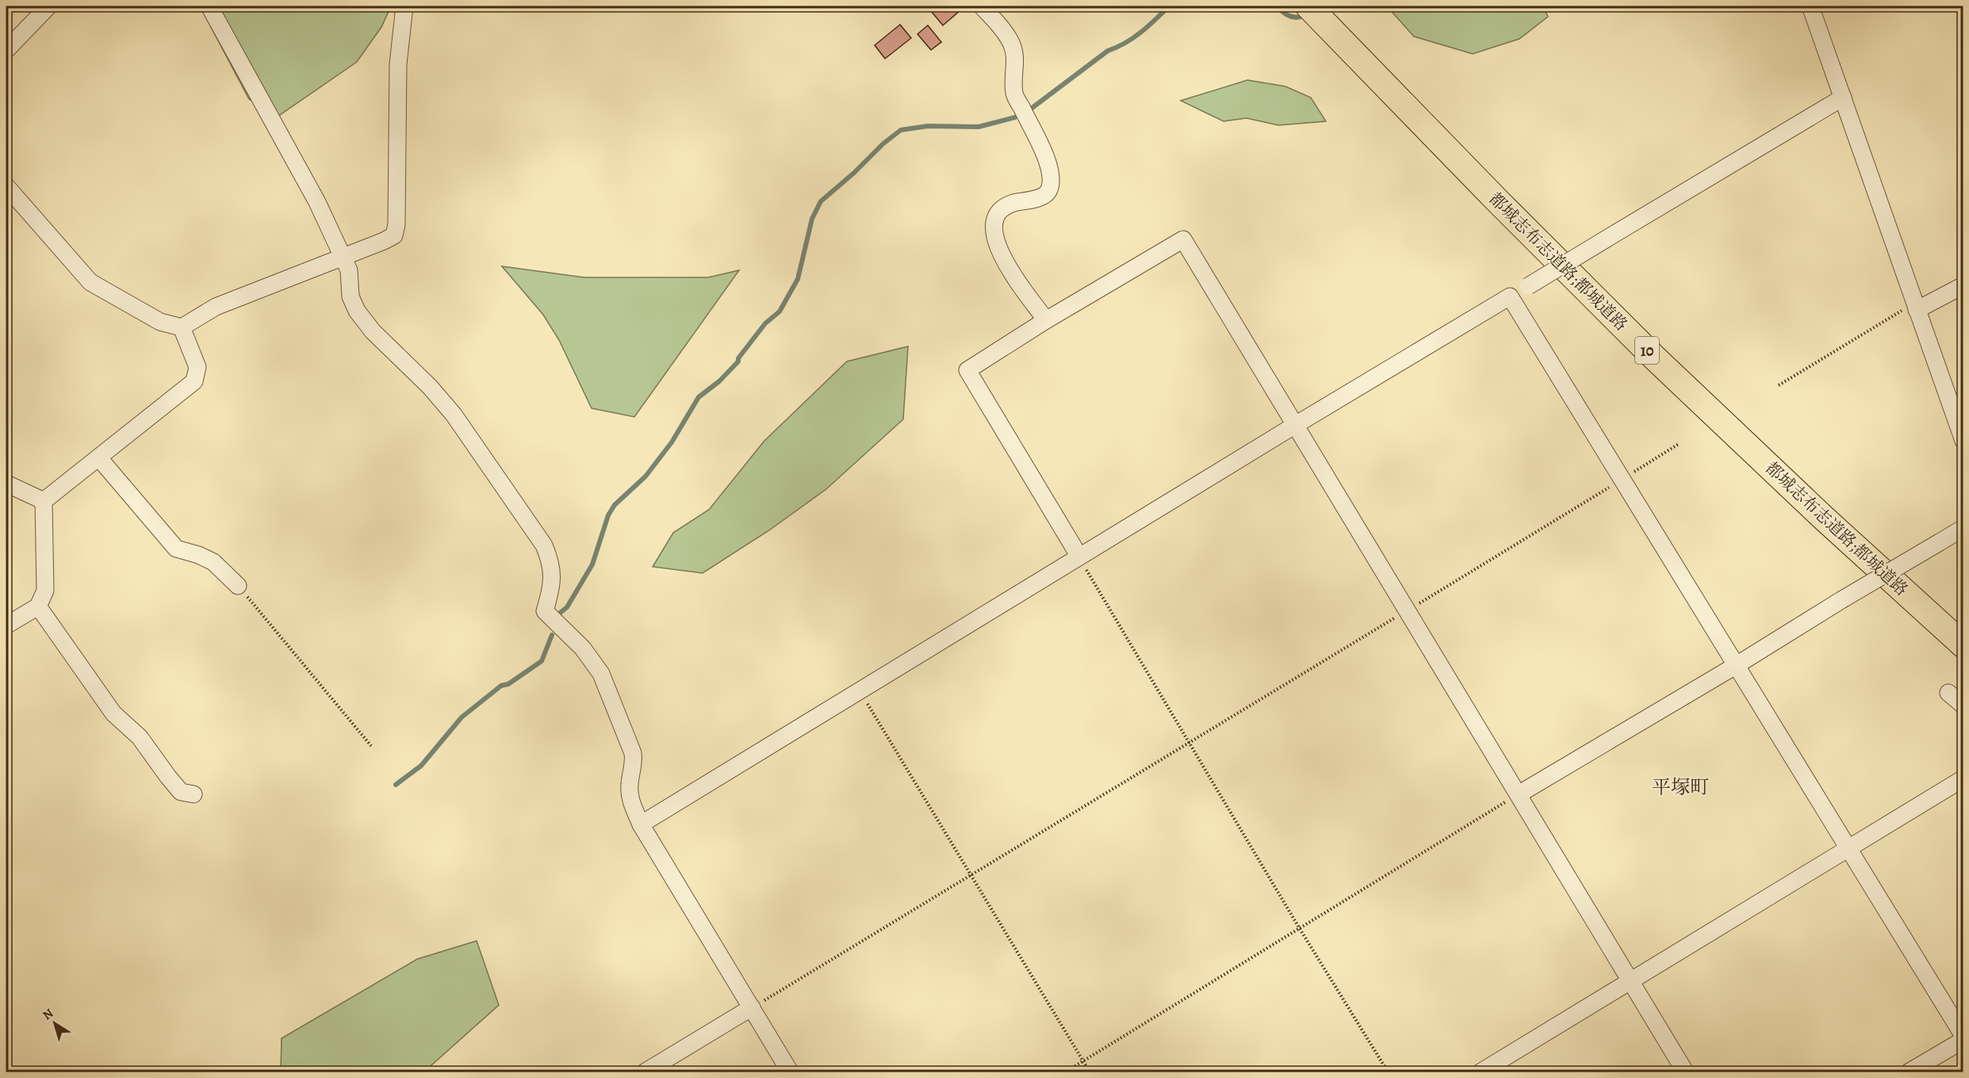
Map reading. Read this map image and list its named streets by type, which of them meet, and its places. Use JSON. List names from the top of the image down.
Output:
{
  "streets": {
    "highway": ["都城志布志道路;都城道路", "10"]
  },
  "districts": ["平塚町"],
  "north": "top left"
}
